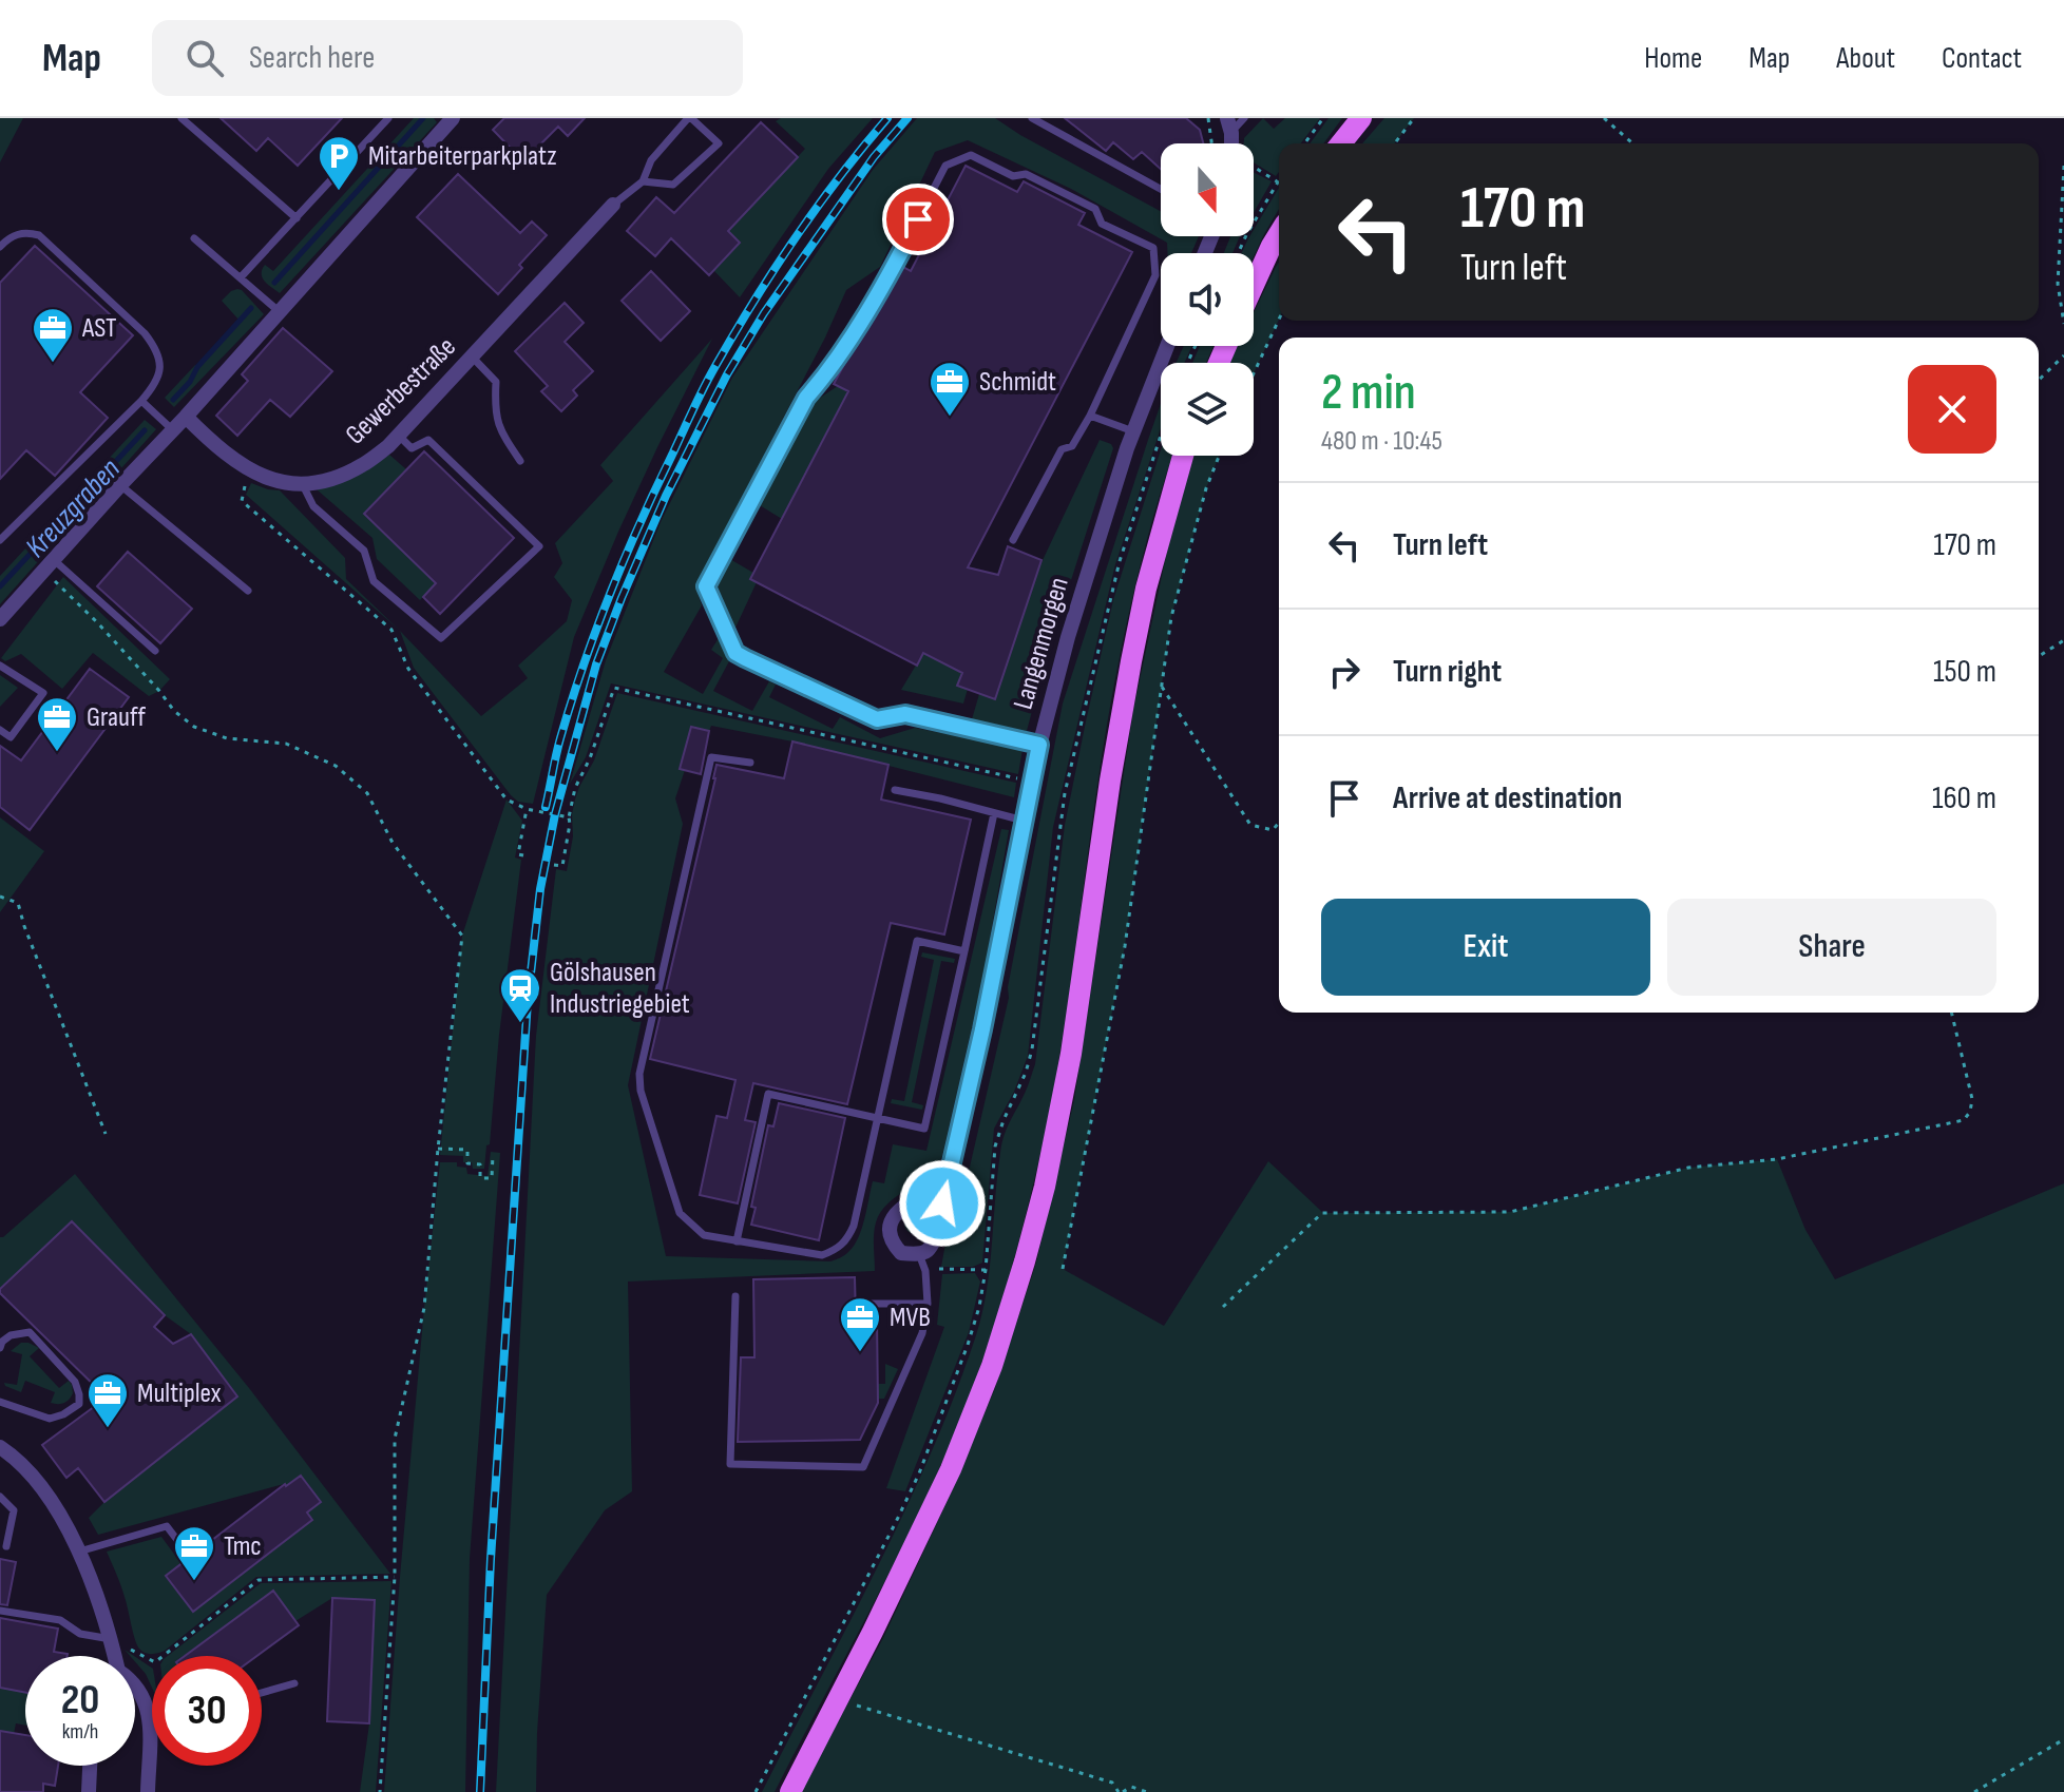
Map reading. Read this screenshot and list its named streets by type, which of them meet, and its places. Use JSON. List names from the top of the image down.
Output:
{
  "streets": {
    "street": ["Gewerbestraße", "Langenmorgen"]
  },
  "water": ["Kreuzgraben"],
  "places": {
    "parking": ["Mitarbeiterparkplatz"],
    "office": [
      "AST",
      "Schmidt",
      "Grauff",
      "MVB",
      "Multiplex",
      "Tmc"
    ],
    "station": ["Gölshausen Industriegebiet"]
  },
  "north": "bottom",
  "page": {
    "header": "Map",
    "search": "Search here",
    "nav": [
      "Home",
      "Map",
      "About",
      "Contact"
    ],
    "turn": ["170 m", "Turn left"],
    "heading": ["2 min", "480 m · 10:45"],
    "list": [
      {
        "name": "Turn left",
        "value": "170 m"
      },
      {
        "name": "Turn right",
        "value": "150 m"
      },
      {
        "name": "Arrive at destination",
        "value": "160 m"
      }
    ],
    "buttons": ["Exit", "Share"],
    "speed": "20 km/h",
    "limit": "30"
  }
}
